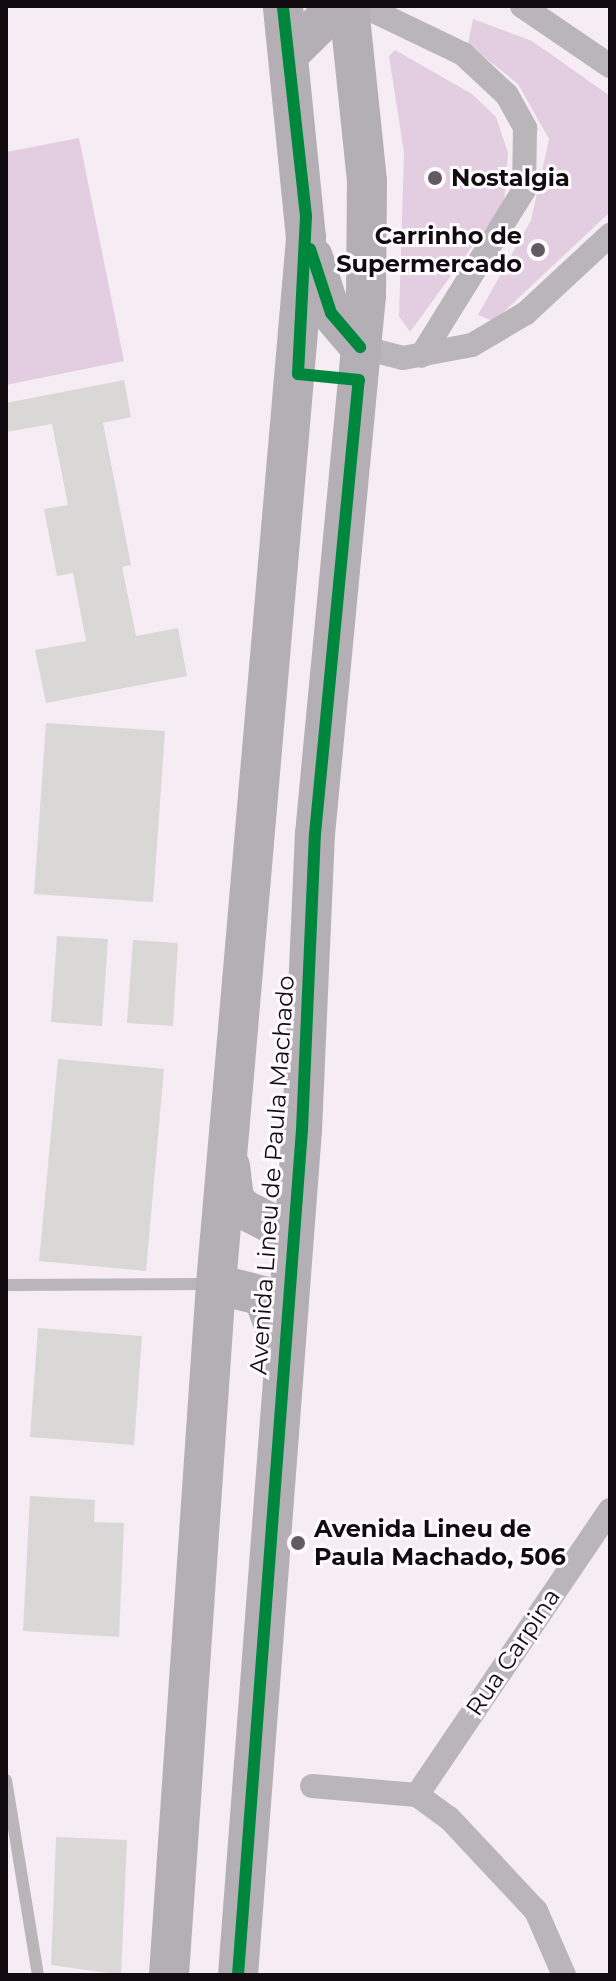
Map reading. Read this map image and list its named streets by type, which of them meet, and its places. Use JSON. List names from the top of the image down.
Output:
{
  "streets": {
    "highway": ["Avenida Lineu de Paula Machado"],
    "street": ["Rua Carpina"]
  },
  "places": ["Nostalgia", "Carrinho de Supermercado", "Avenida Lineu de Paula Machado, 506"]
}
